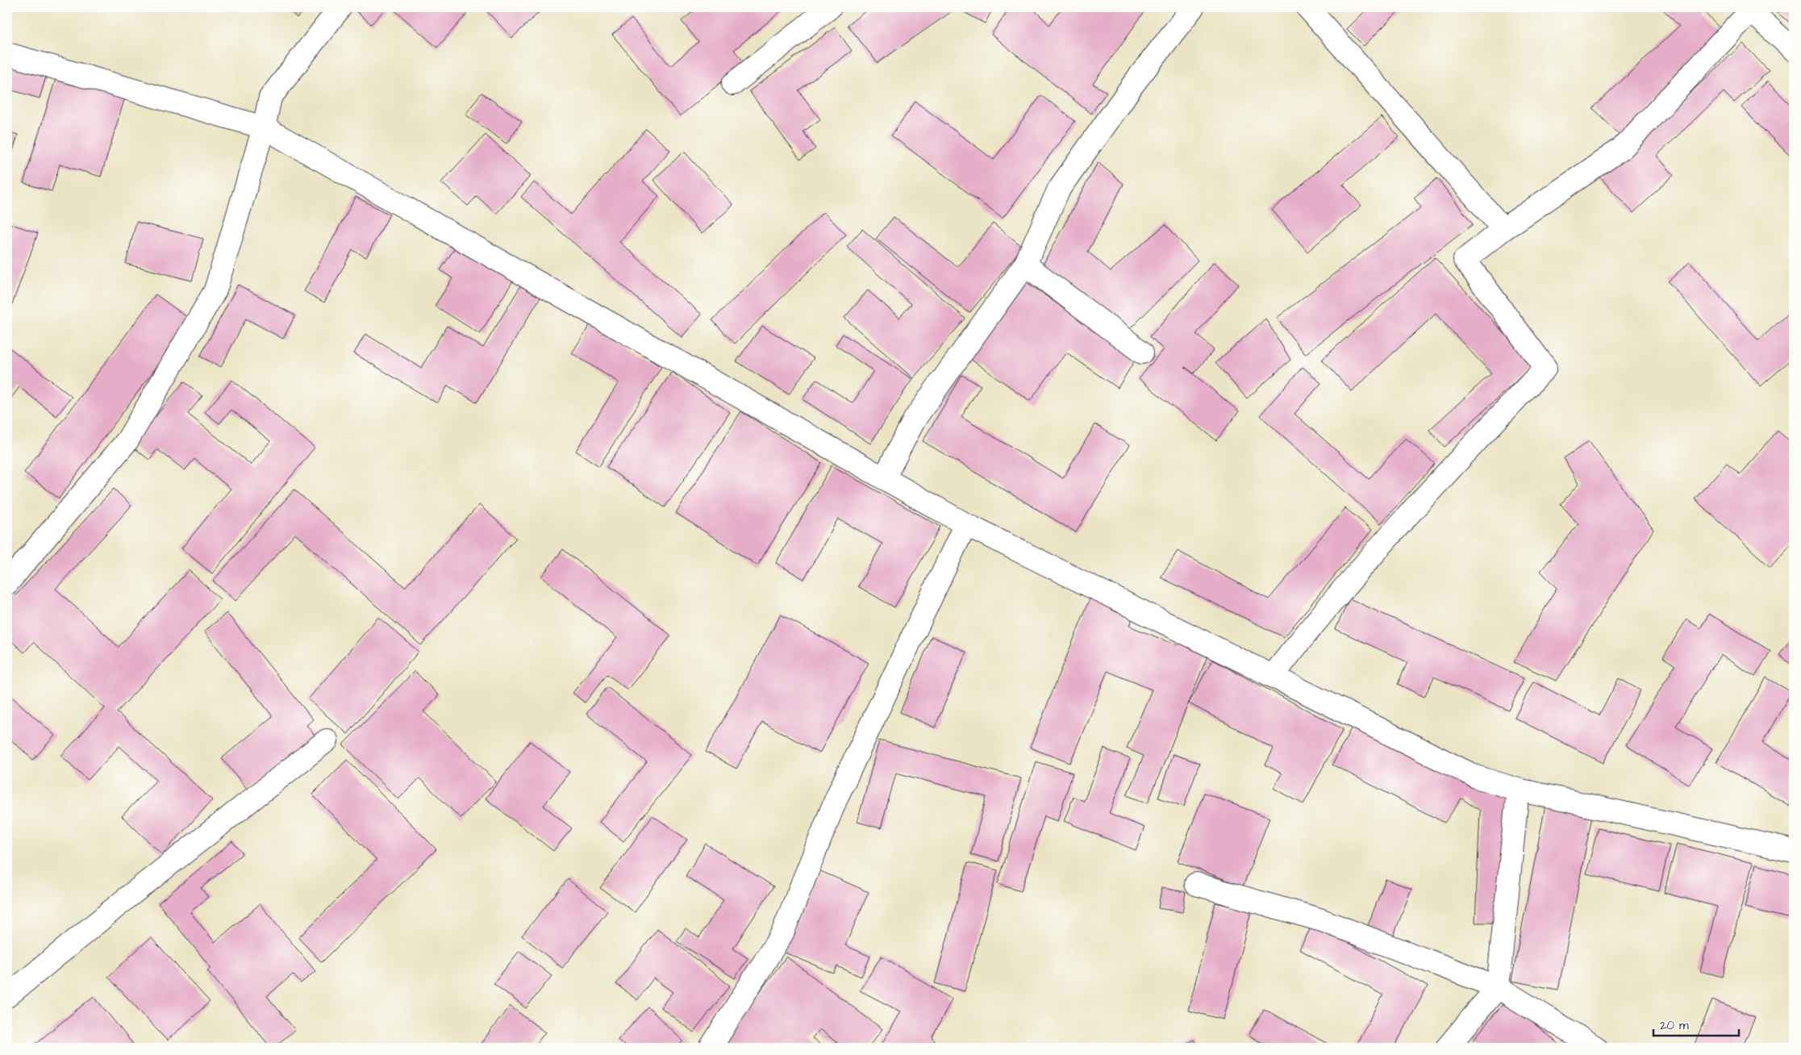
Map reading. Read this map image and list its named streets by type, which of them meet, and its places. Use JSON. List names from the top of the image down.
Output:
{
  "scale_bar": "20 m"
}
